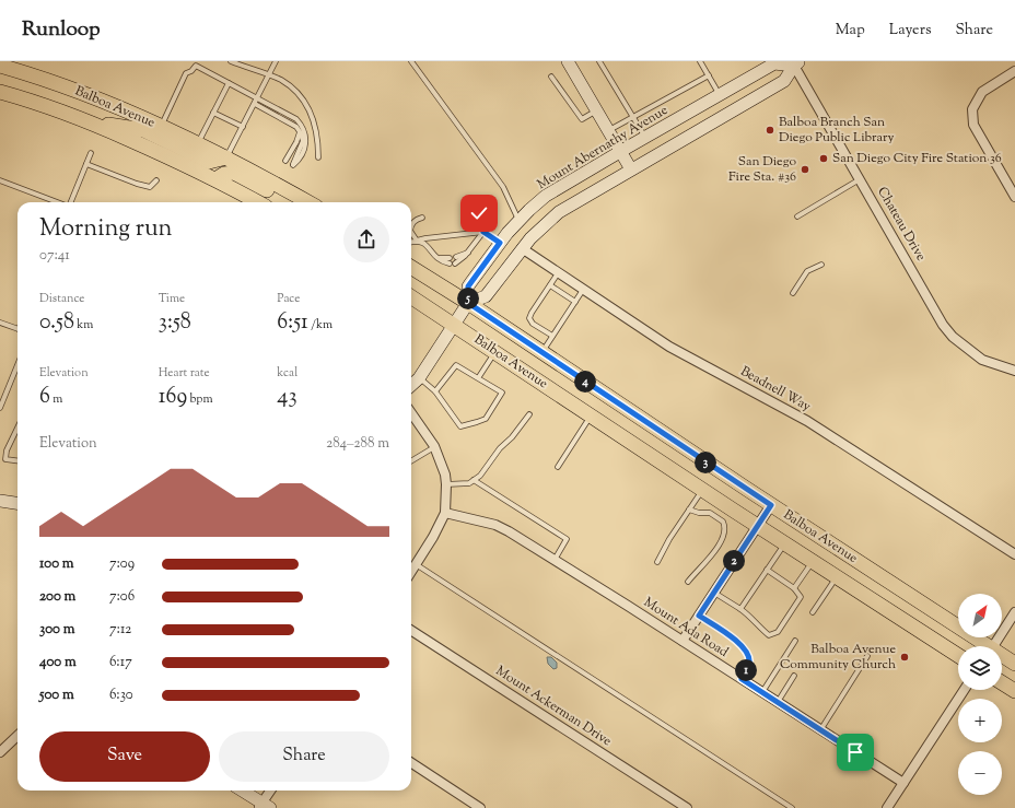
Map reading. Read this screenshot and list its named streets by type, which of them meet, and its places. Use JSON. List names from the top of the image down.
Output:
{
  "streets": {
    "main road": ["Balboa Avenue", "Mount Abernathy Avenue"],
    "street": [
      "Chateau Drive",
      "Beadnell Way",
      "Mount Ada Road",
      "Mount Ackerman Drive"
    ]
  },
  "crossings": [
    ["Balboa Avenue", "Mount Abernathy Avenue"],
    ["Mount Abernathy Avenue", "Chateau Drive"]
  ],
  "places": [
    "Balboa Branch San Diego Public Library",
    "San Diego City Fire Station 36",
    "San Diego Fire Sta. #36",
    "Balboa Avenue Community Church"
  ],
  "north": "top right",
  "page": {
    "header": "Runloop",
    "nav": ["Map", "Layers", "Share"],
    "heading": ["Morning run", "07:41"],
    "stats": [
      ["Distance", "0.58 km"],
      ["Time", "3:58"],
      ["Pace", "6:51 /km"],
      ["Elevation", "6 m"],
      ["Heart rate", "169 bpm"],
      ["kcal", "43"]
    ],
    "pins": [
      "5",
      "4",
      "3",
      "2",
      "1"
    ],
    "chart": ["Elevation", "284–288 m"],
    "list": [
      {
        "name": "100 m",
        "note": "7:09"
      },
      {
        "name": "200 m",
        "note": "7:06"
      },
      {
        "name": "300 m",
        "note": "7:12"
      },
      {
        "name": "400 m",
        "note": "6:17"
      },
      {
        "name": "500 m",
        "note": "6:30"
      }
    ],
    "map_buttons": ["+", "−"],
    "buttons": ["Save", "Share"]
  }
}
